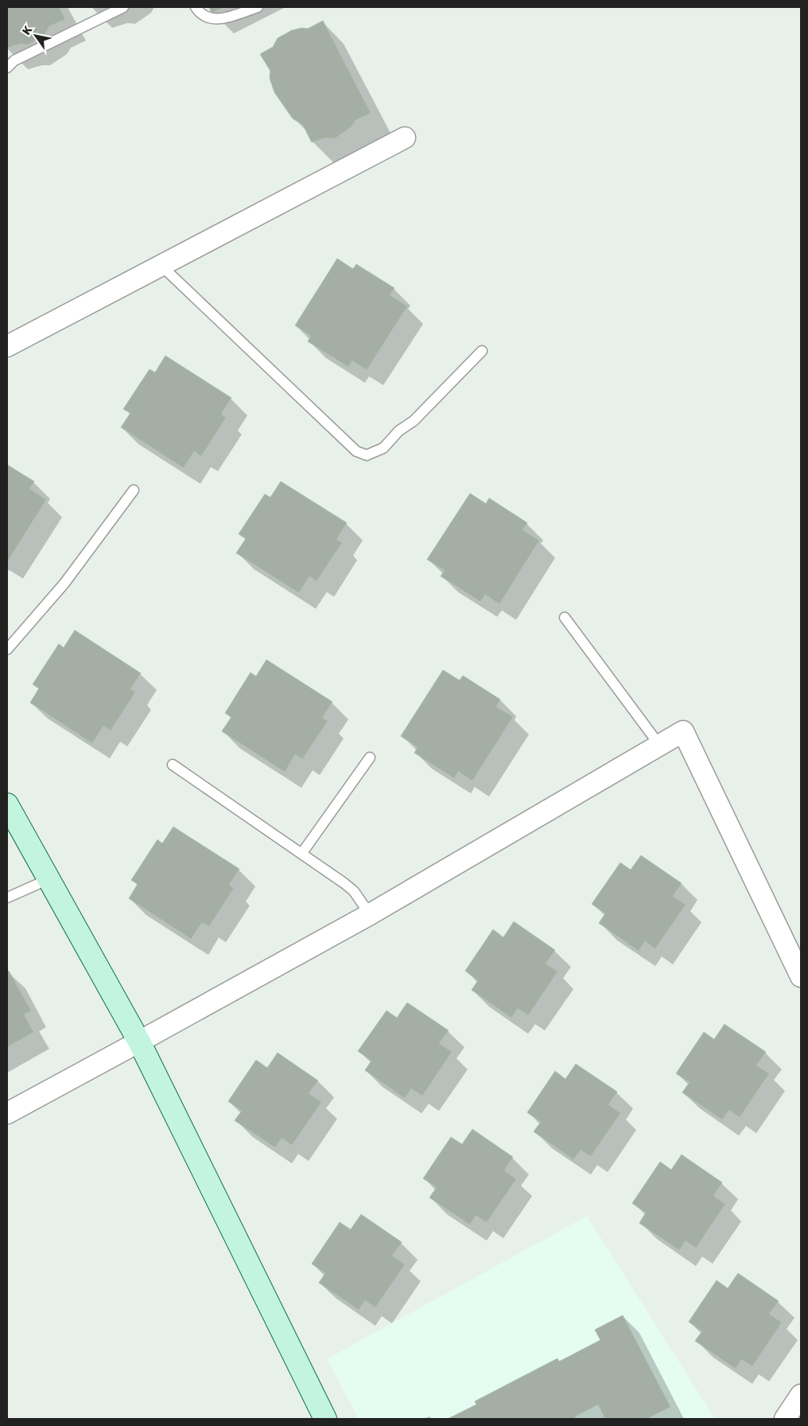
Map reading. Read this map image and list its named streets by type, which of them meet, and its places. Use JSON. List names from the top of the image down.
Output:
{
  "north": "top left"
}
